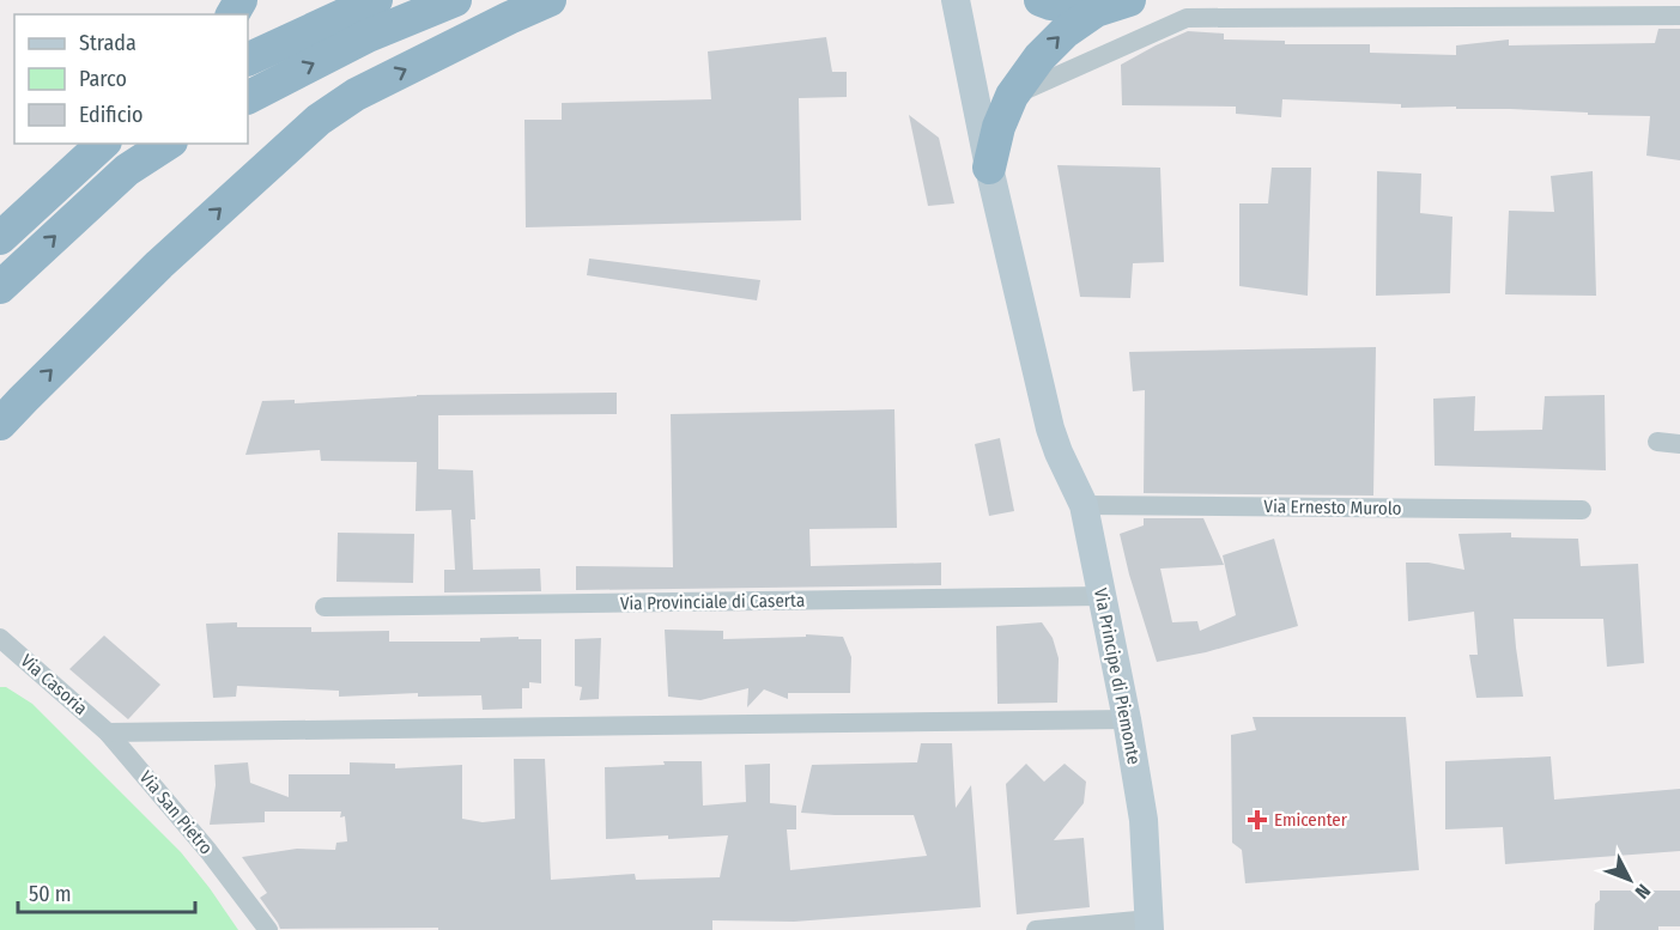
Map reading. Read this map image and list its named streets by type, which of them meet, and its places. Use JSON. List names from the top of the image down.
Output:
{
  "streets": {
    "main road": ["Via Principe di Piemonte"],
    "street": [
      "Via Ernesto Murolo",
      "Via Provinciale di Caserta",
      "Via Casoria",
      "Via San Pietro"
    ]
  },
  "crossings": [
    ["Via Ernesto Murolo", "Via Principe di Piemonte"],
    ["Via Provinciale di Caserta", "Via Principe di Piemonte"],
    ["Via Casoria", "Via San Pietro"]
  ],
  "places": {
    "health": ["Emicenter"]
  },
  "legend": ["Strada", "Parco", "Edificio"],
  "scale_bar": "50 m",
  "north": "bottom right"
}
